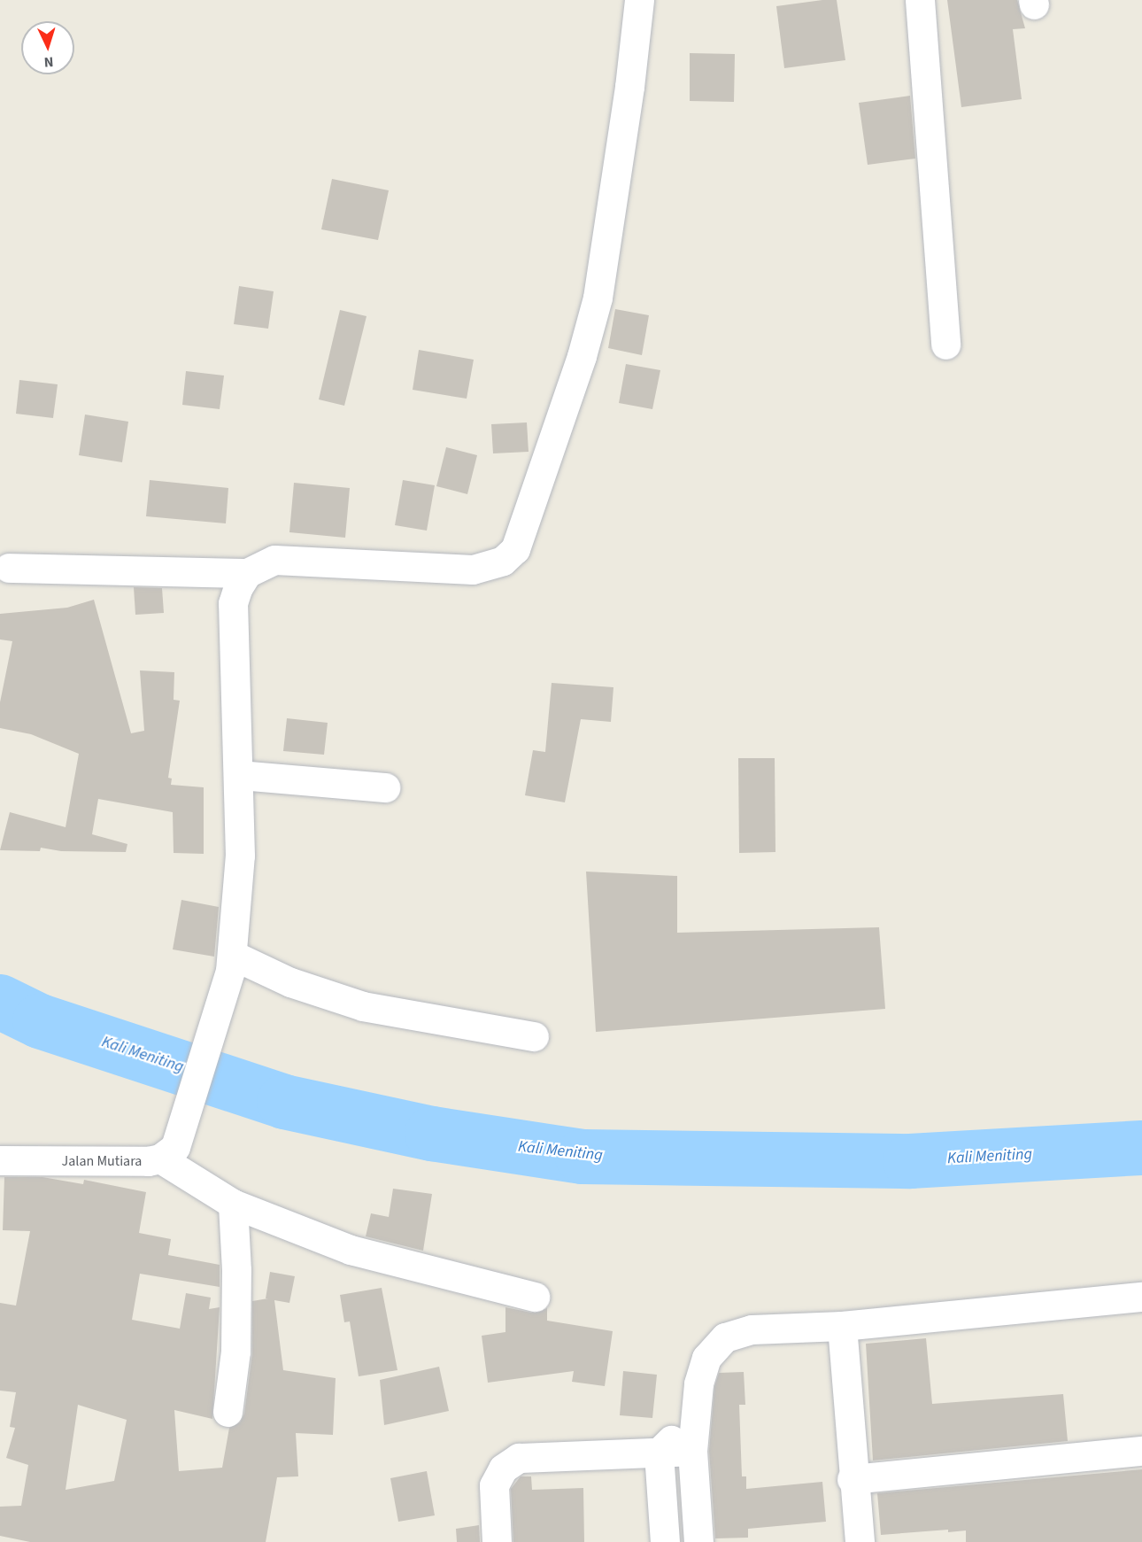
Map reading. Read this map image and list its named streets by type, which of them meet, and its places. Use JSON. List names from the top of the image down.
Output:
{
  "streets": {
    "street": ["Jalan Mutiara"]
  },
  "water": ["Kali Meniting"],
  "north": "bottom"
}
